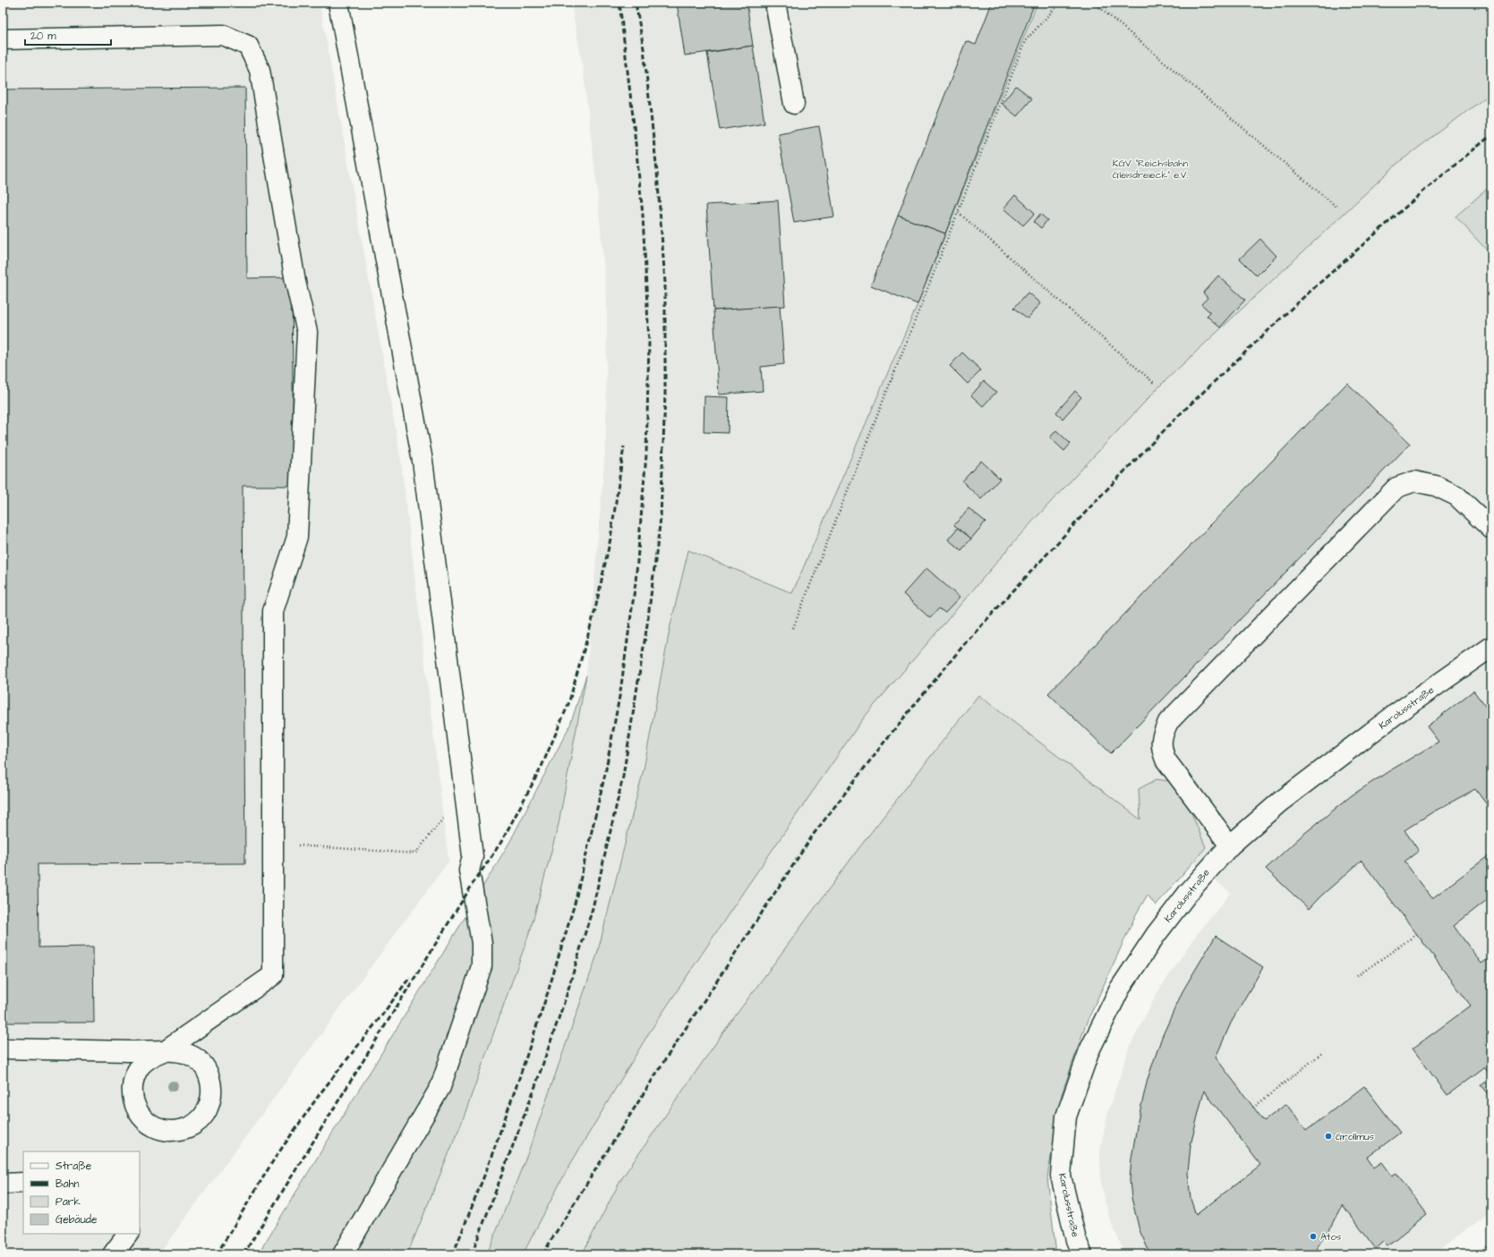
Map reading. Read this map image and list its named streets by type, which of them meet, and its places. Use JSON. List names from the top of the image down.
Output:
{
  "streets": {
    "street": ["Karolusstraße"]
  },
  "parks": ["KGV \"Reichsbahn Gleisdreieck\" e.V."],
  "places": ["Grollmus", "Atos"],
  "legend": [
    "Straße",
    "Bahn",
    "Park",
    "Gebäude"
  ],
  "scale_bar": "20 m"
}
